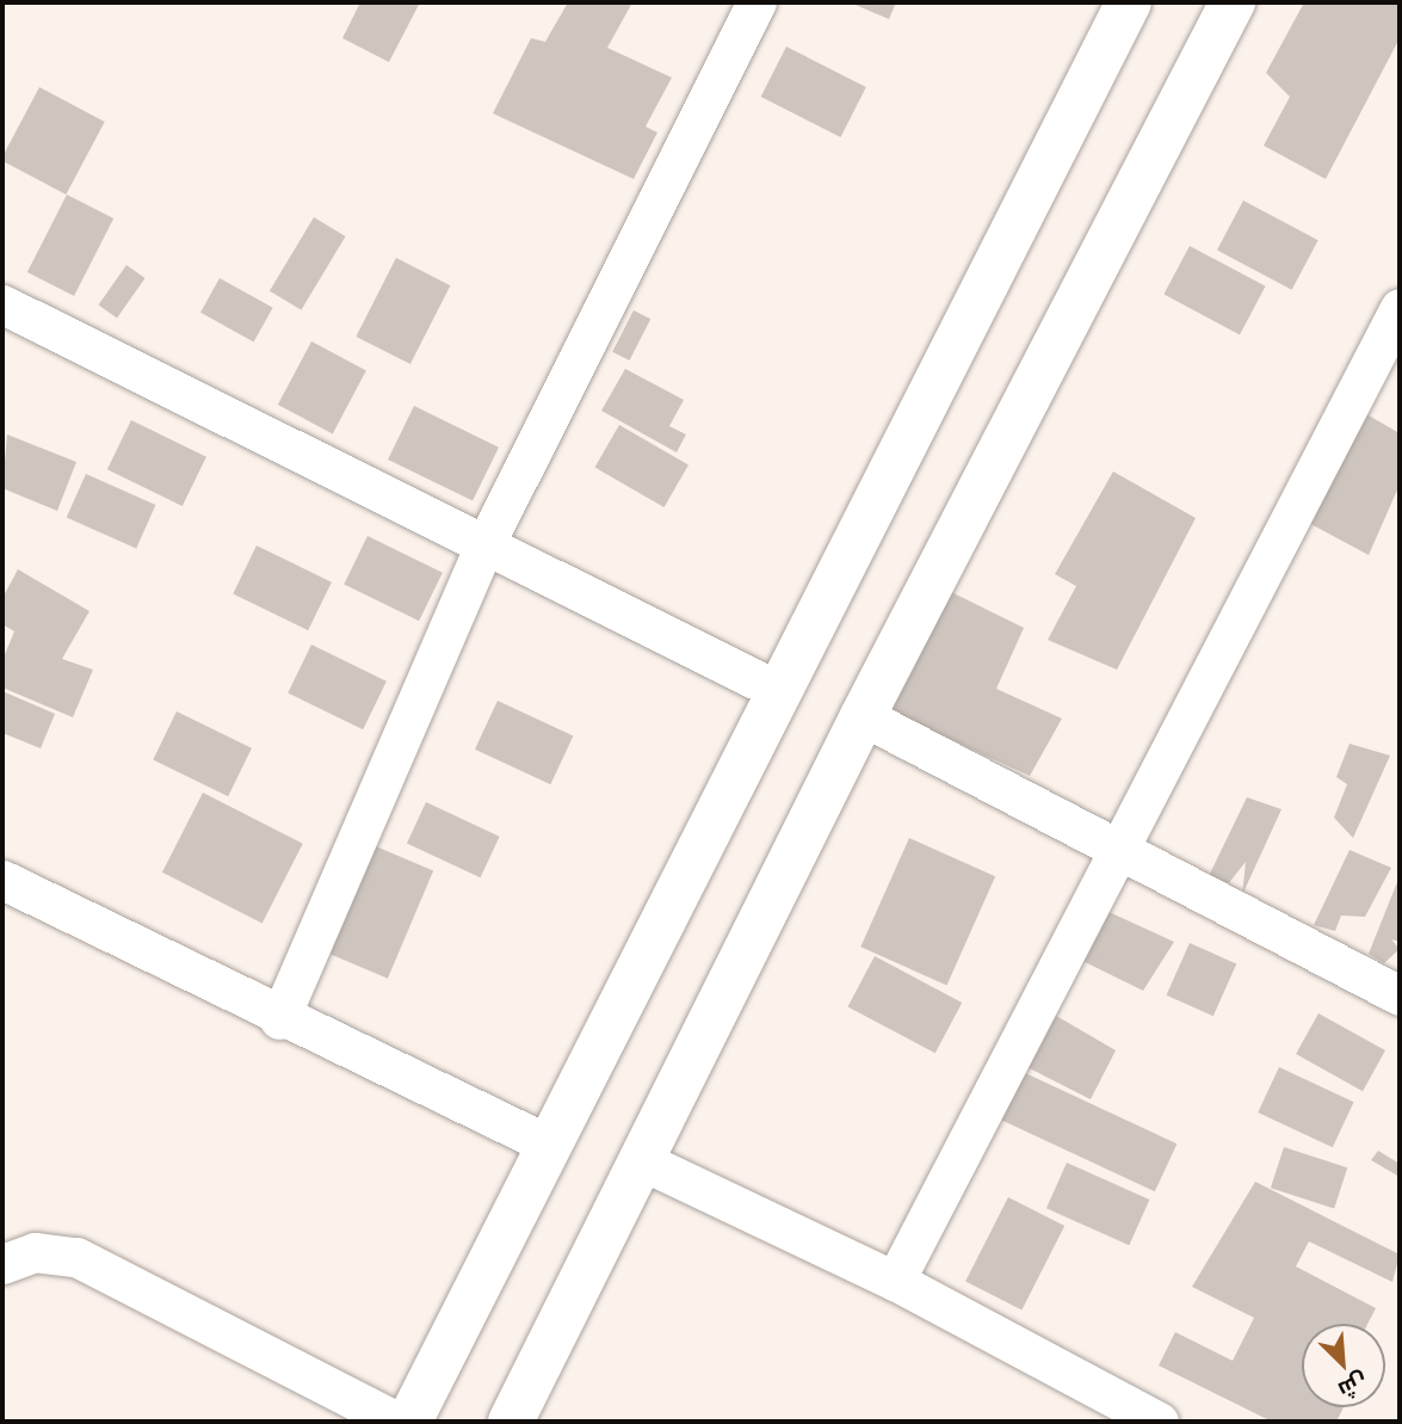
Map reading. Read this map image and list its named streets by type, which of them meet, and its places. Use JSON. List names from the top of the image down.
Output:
{
  "north": "bottom right"
}
